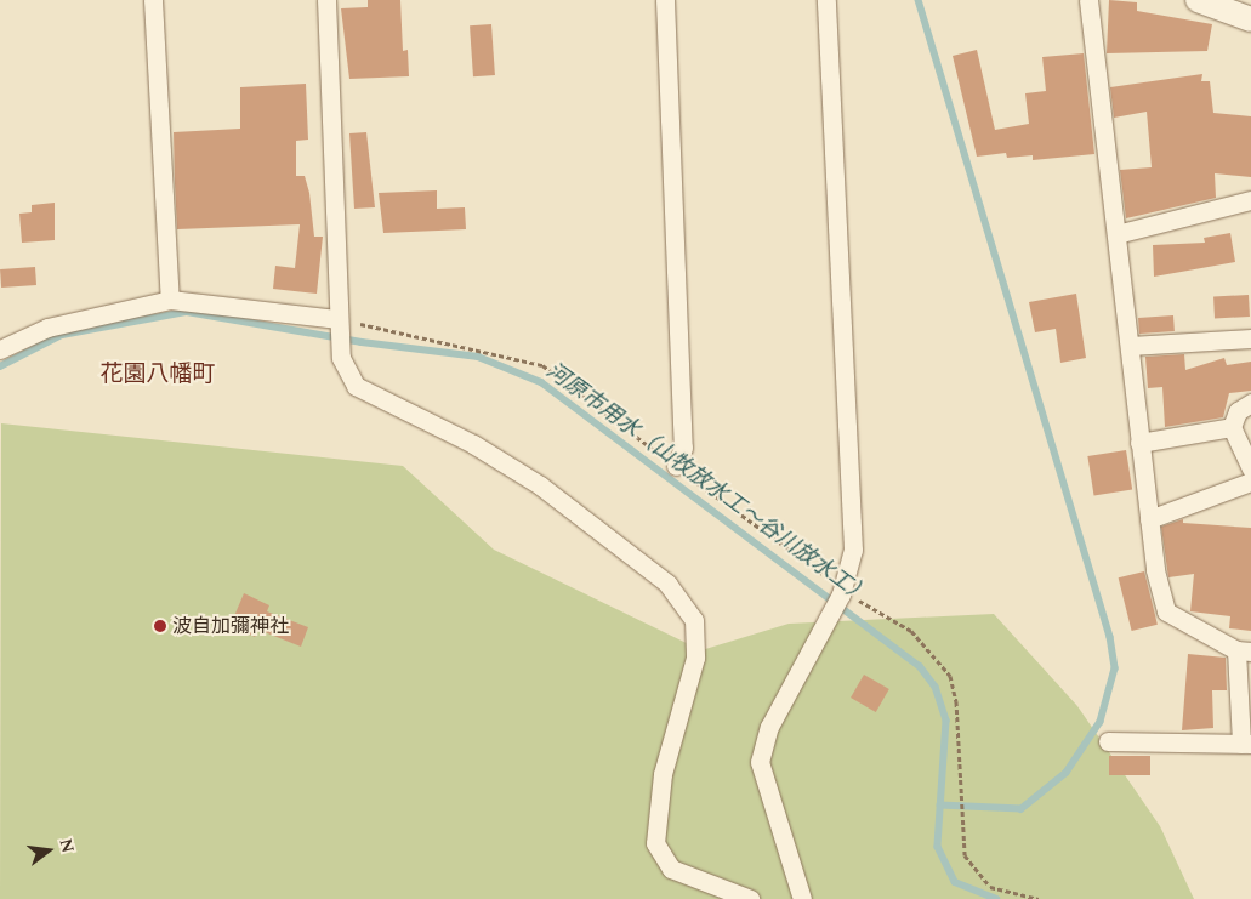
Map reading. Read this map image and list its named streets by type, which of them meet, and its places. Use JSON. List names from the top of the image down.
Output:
{
  "districts": ["花園八幡町"],
  "water": ["河原市用水（山牧放水工～谷川放水工）"],
  "places": ["波自加彌神社"],
  "north": "right"
}
